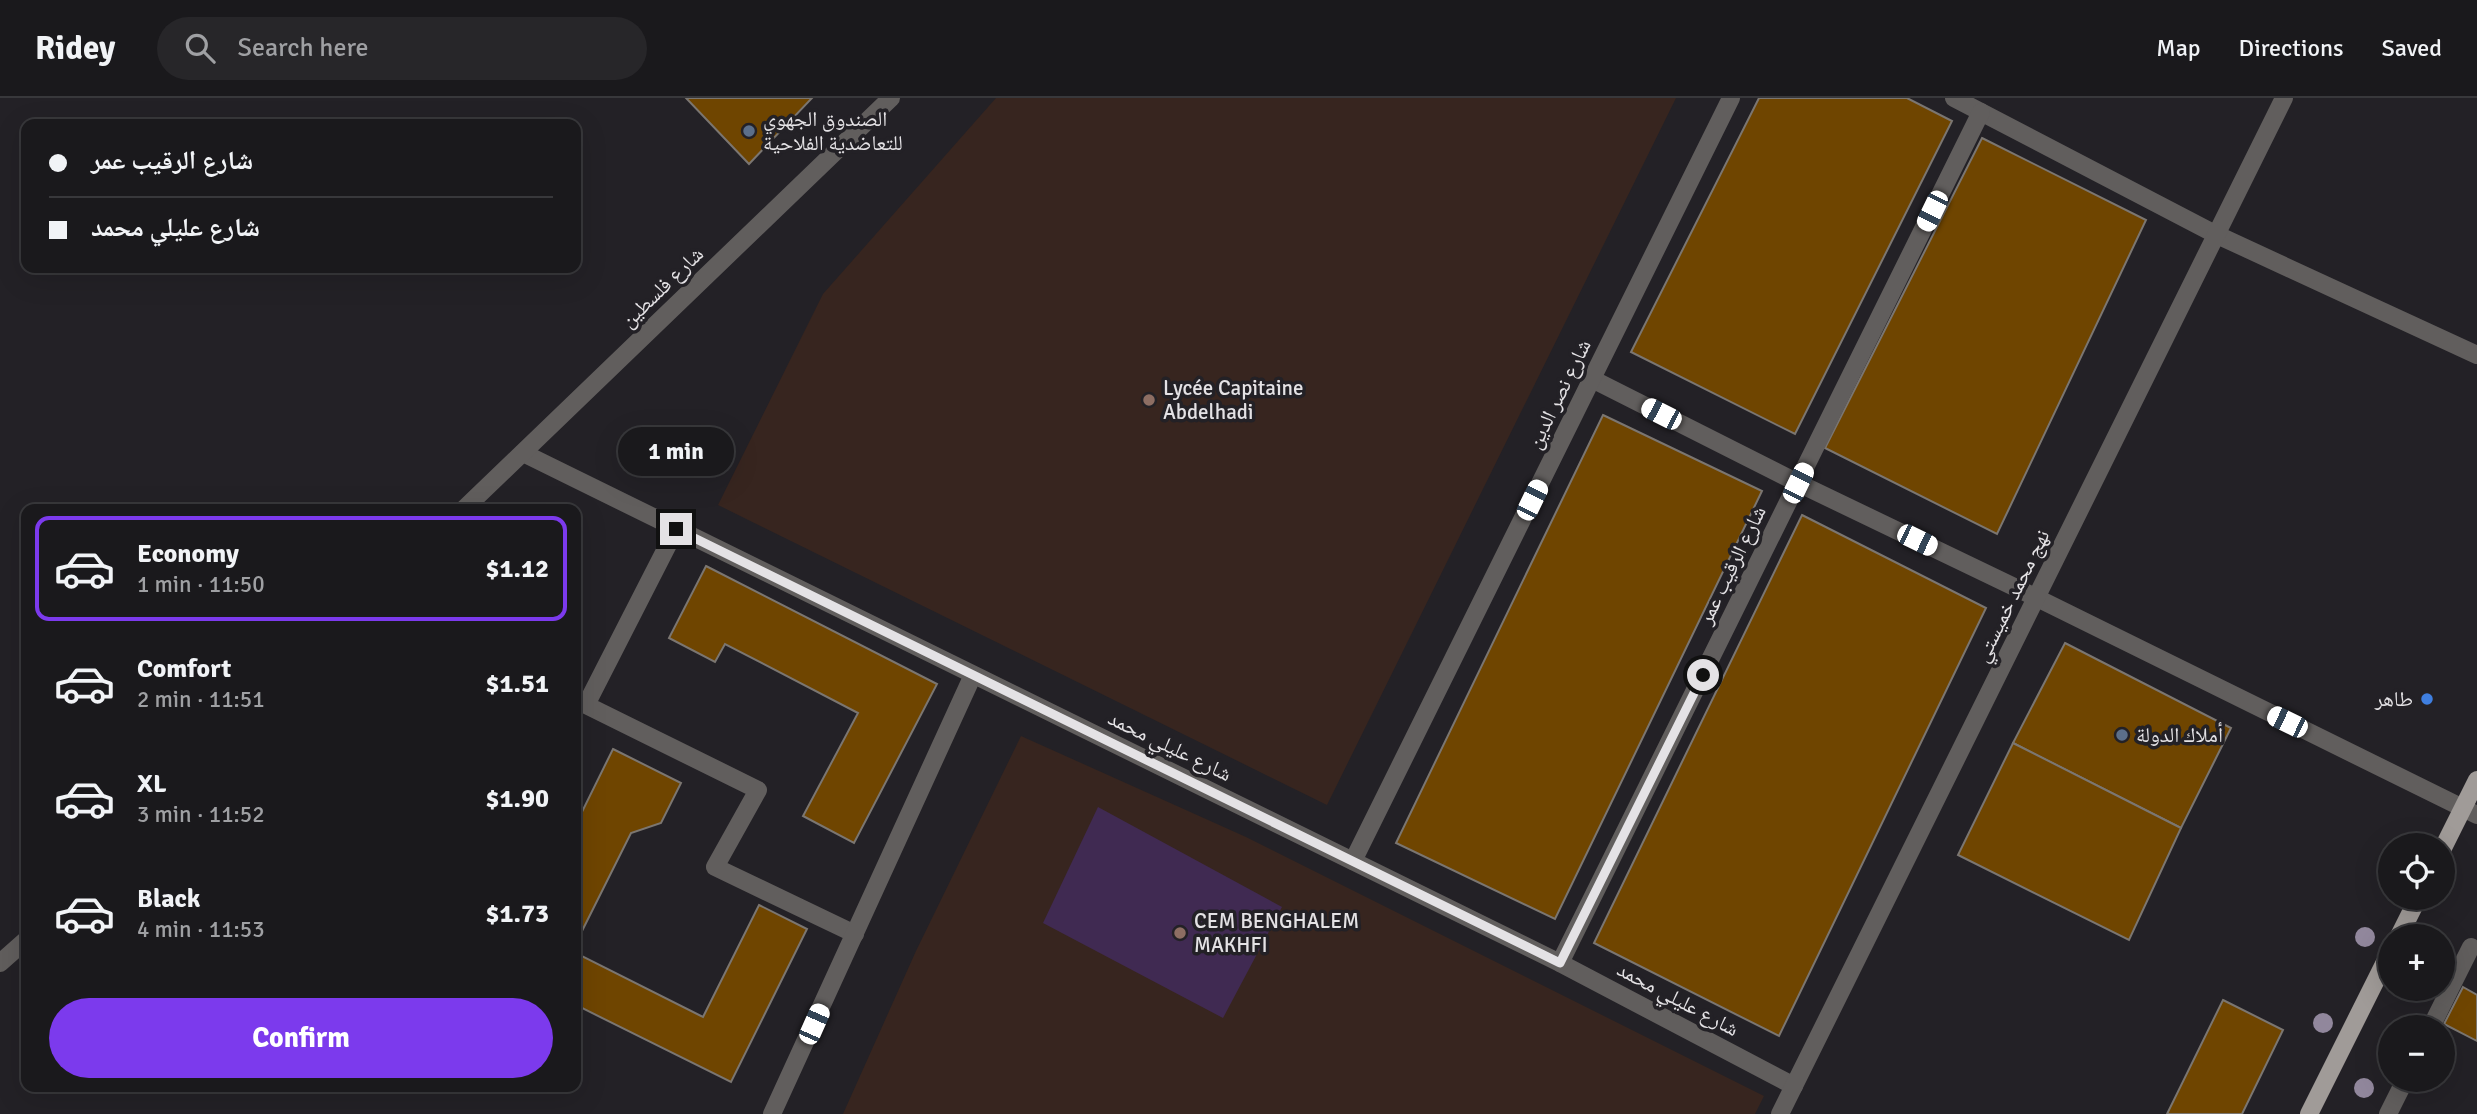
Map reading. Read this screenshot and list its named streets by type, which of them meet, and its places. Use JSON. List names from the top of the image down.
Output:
{
  "streets": {
    "street": [
      "شارع فلسطين",
      "شارع نصر الدين",
      "شارع الرقيب عمر",
      "نهج محمد خميستي",
      "شارع عليلي محمد"
    ]
  },
  "crossings": [
    ["شارع فلسطين", "شارع عليلي محمد"],
    ["شارع نصر الدين", "شارع عليلي محمد"],
    ["شارع الرقيب عمر", "شارع عليلي محمد"],
    ["نهج محمد خميستي", "شارع عليلي محمد"]
  ],
  "places": [
    "الصندوق الجهوي للتعاضدية الفلاحية",
    "Lycée Capitaine Abdelhadi",
    "طاهر",
    "أملاك الدولة",
    "CEM BENGHALEM MAKHFI"
  ],
  "page": {
    "header": "Ridey",
    "search": "Search here",
    "nav": ["Map", "Directions", "Saved"],
    "banner": ["شارع الرقيب عمر", "شارع عليلي محمد"],
    "bubble": "1 min",
    "list": [
      {
        "name": "Economy",
        "note": "1 min · 11:50",
        "value": "$1.12"
      },
      {
        "name": "Comfort",
        "note": "2 min · 11:51",
        "value": "$1.51"
      },
      {
        "name": "XL",
        "note": "3 min · 11:52",
        "value": "$1.90"
      },
      {
        "name": "Black",
        "note": "4 min · 11:53",
        "value": "$1.73"
      }
    ],
    "map_buttons": ["+", "−"],
    "buttons": "Confirm"
  }
}
